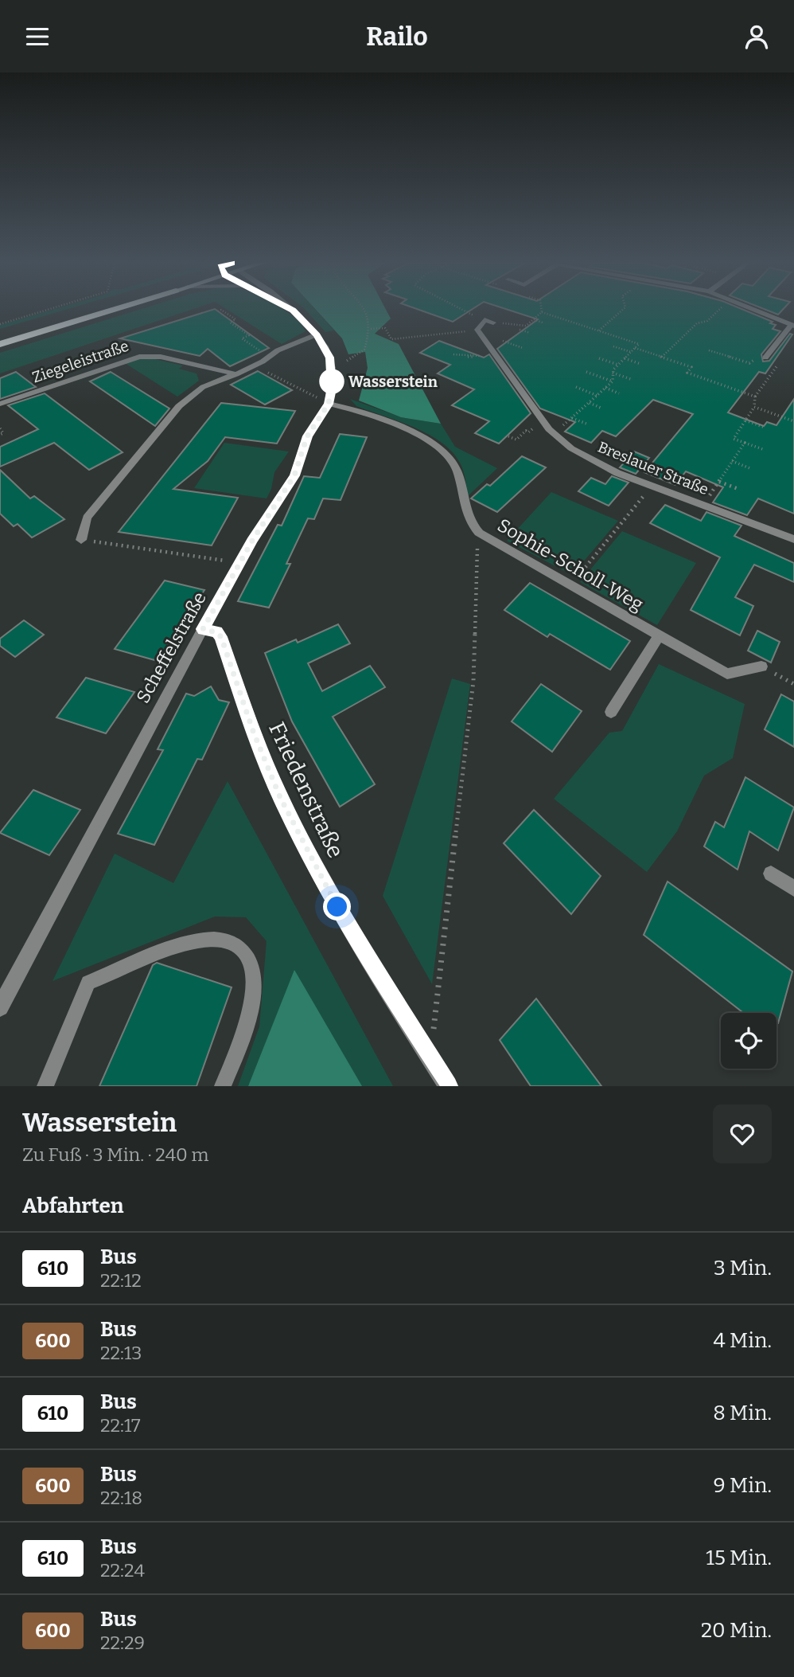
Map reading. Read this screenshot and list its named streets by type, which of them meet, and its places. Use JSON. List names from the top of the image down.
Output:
{
  "streets": {
    "street": [
      "Ziegeleistraße",
      "Breslauer Straße",
      "Sophie-Scholl-Weg",
      "Scheffelstraße",
      "Friedenstraße"
    ]
  },
  "crossings": [
    ["Sophie-Scholl-Weg", "Scheffelstraße"],
    ["Scheffelstraße", "Friedenstraße"]
  ],
  "places": ["Wasserstein"],
  "lines": ["bus line 610"],
  "page": {
    "header": "Railo",
    "heading": [
      ["Wasserstein", "Zu Fuß · 3 Min. · 240 m"],
      "Abfahrten"
    ],
    "list": [
      {
        "mark": "610",
        "name": "Bus",
        "note": "22:12",
        "value": "3 Min."
      },
      {
        "mark": "600",
        "name": "Bus",
        "note": "22:13",
        "value": "4 Min."
      },
      {
        "mark": "610",
        "name": "Bus",
        "note": "22:17",
        "value": "8 Min."
      },
      {
        "mark": "600",
        "name": "Bus",
        "note": "22:18",
        "value": "9 Min."
      },
      {
        "mark": "610",
        "name": "Bus",
        "note": "22:24",
        "value": "15 Min."
      },
      {
        "mark": "600",
        "name": "Bus",
        "note": "22:29",
        "value": "20 Min."
      }
    ]
  }
}
